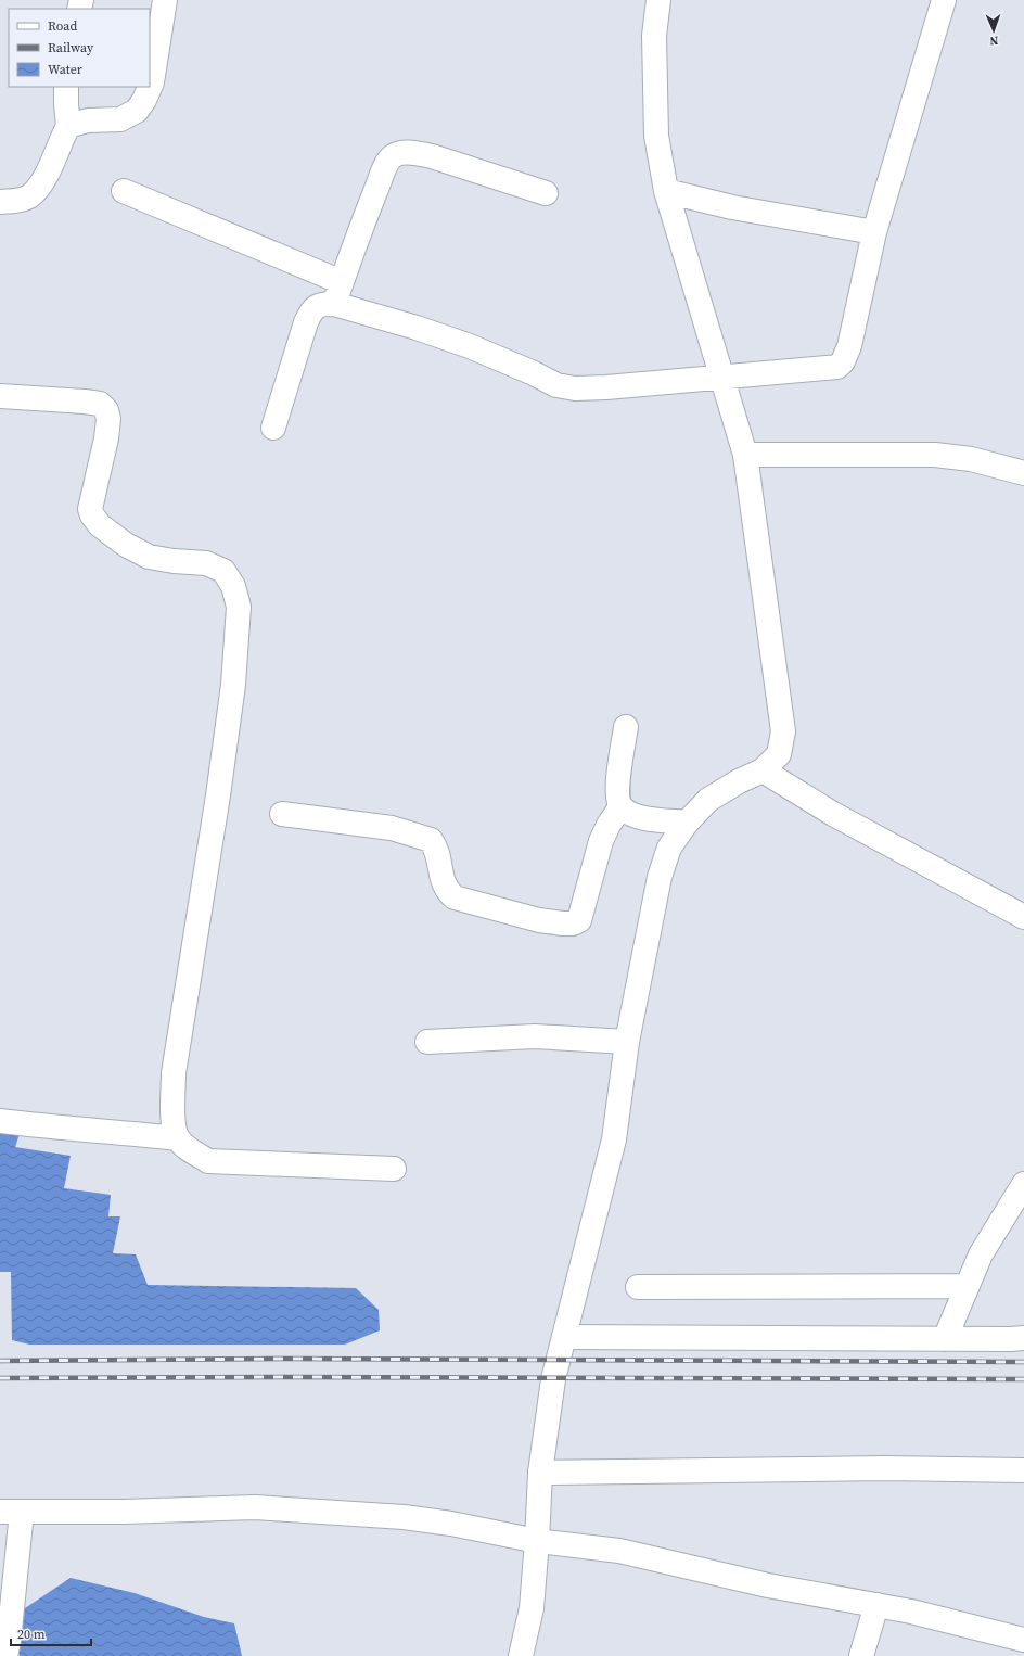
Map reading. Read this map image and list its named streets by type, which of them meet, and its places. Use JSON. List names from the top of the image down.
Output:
{
  "legend": ["Road", "Railway", "Water"],
  "scale_bar": "20 m",
  "north": "bottom"
}
